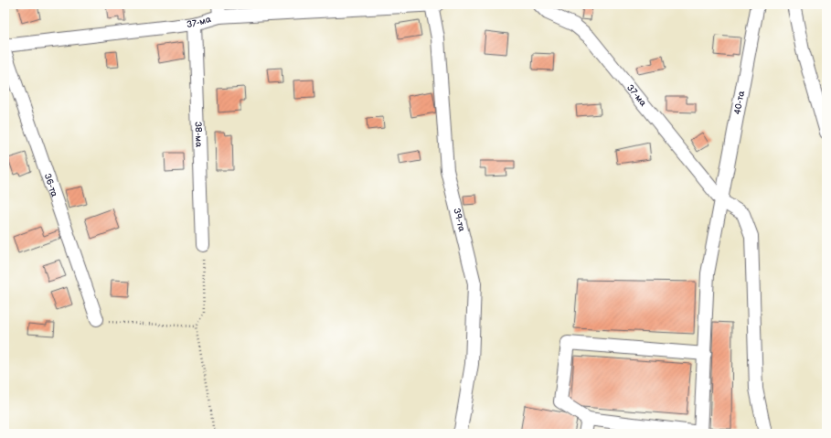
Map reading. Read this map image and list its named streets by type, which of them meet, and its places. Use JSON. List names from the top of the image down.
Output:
{
  "streets": {
    "street": [
      "37-ма",
      "40-та",
      "38-ма",
      "36-та",
      "39-та"
    ]
  },
  "crossings": [
    ["37-ма", "40-та"],
    ["37-ма", "38-ма"],
    ["37-ма", "39-та"]
  ]
}
